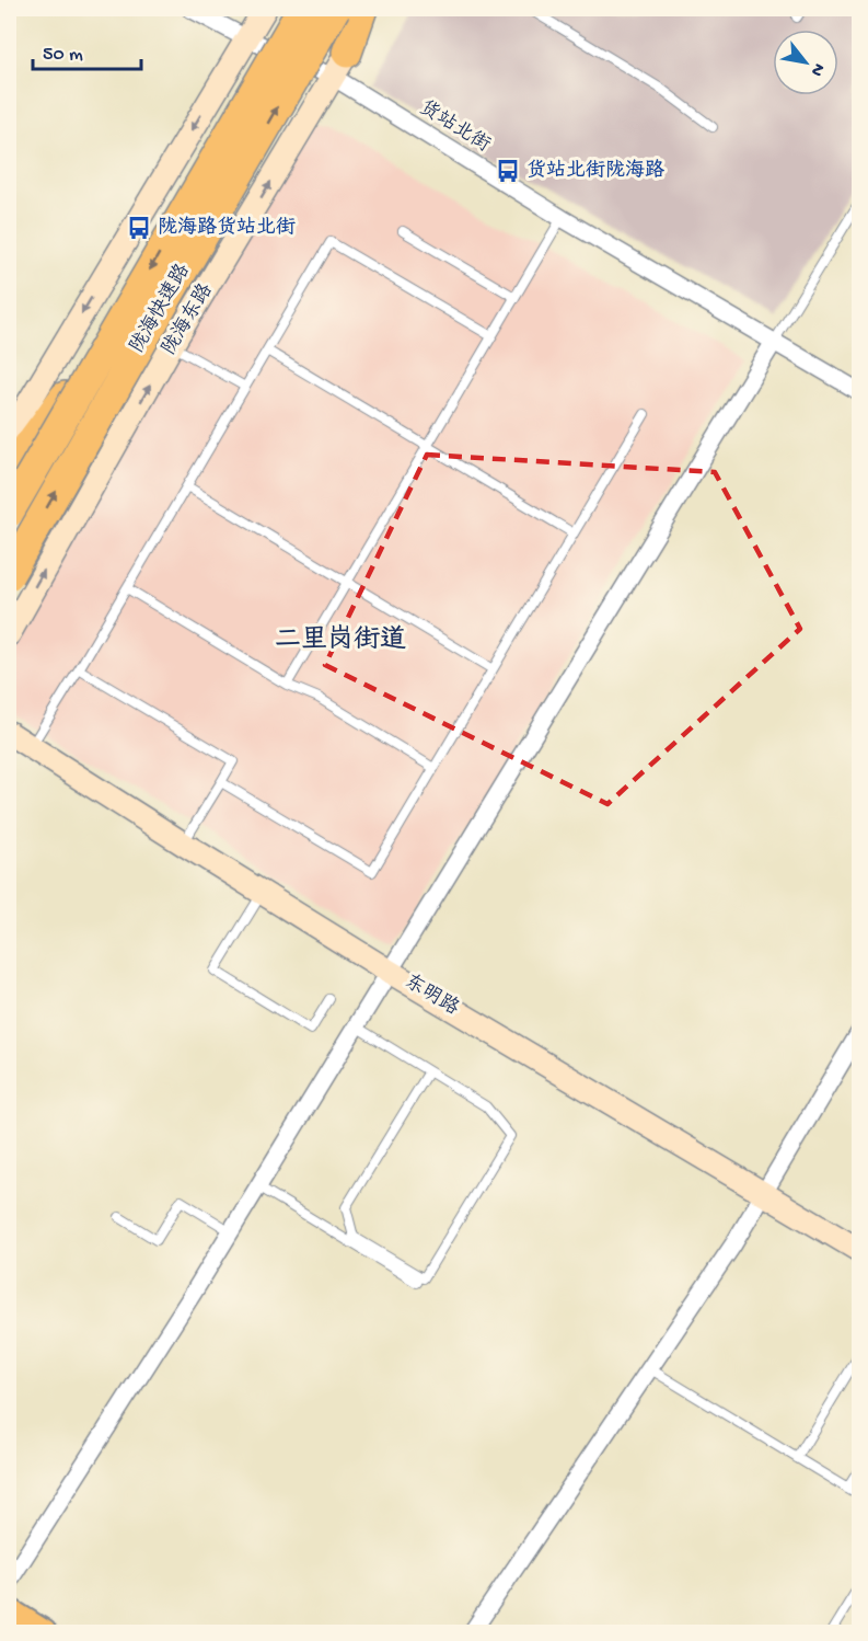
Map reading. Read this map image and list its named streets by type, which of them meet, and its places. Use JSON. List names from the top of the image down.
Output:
{
  "streets": {
    "highway": ["陇海快速路"],
    "street": ["货站北街", "陇海东路", "东明路"]
  },
  "crossings": [
    ["货站北街", "陇海东路"]
  ],
  "districts": ["二里岗街道"],
  "places": {
    "bus stop": ["货站北街陇海路", "陇海路货站北街"]
  },
  "scale_bar": "50 m",
  "north": "bottom right"
}
